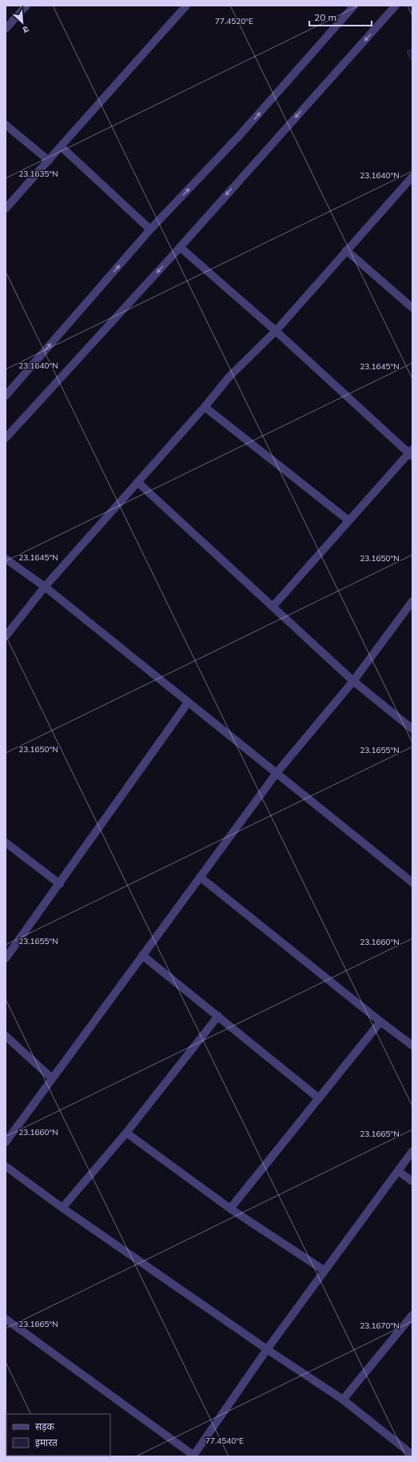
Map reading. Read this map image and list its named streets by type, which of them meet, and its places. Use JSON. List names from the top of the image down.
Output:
{
  "legend": ["सड़क", "इमारत"],
  "scale_bar": "20 m",
  "north": "bottom right",
  "coordinates": [
    "77.4520°E",
    "23.1635°N",
    "23.1640°N",
    "23.1645°N",
    "23.1650°N",
    "23.1655°N",
    "23.1660°N",
    "23.1665°N",
    "23.1670°N",
    "77.4540°E"
  ]
}
